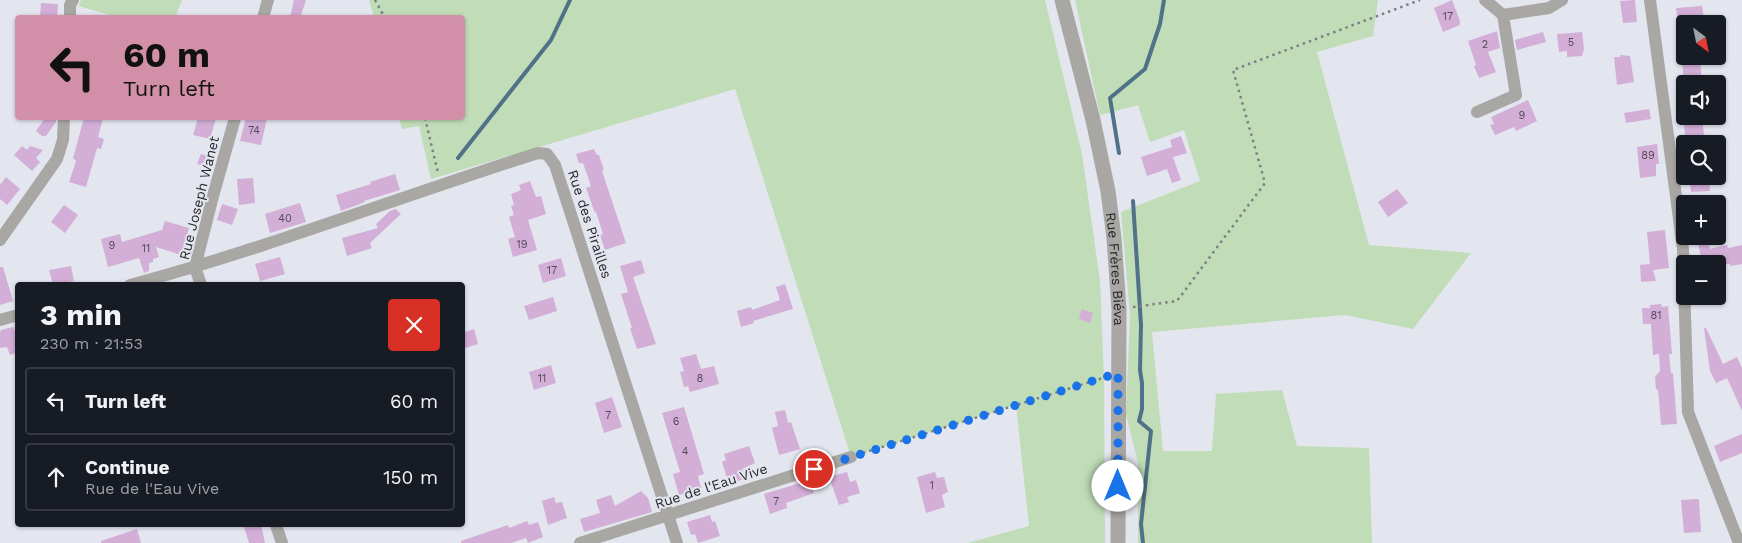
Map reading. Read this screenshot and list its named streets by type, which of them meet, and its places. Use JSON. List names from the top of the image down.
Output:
{
  "streets": {
    "street": [
      "Rue Joseph Wanet",
      "Rue des Pirailles",
      "Rue Frères Biéva",
      "Rue de l'Eau Vive"
    ]
  },
  "crossings": [
    ["Rue Joseph Wanet", "Rue des Pirailles"],
    ["Rue des Pirailles", "Rue de l'Eau Vive"]
  ],
  "house_numbers": [
    "17",
    "5",
    "2",
    "9",
    "74",
    "89",
    "40",
    "19",
    "9",
    "11",
    "17",
    "81",
    "11",
    "8",
    "7",
    "6",
    "4",
    "1",
    "7"
  ],
  "north": "bottom right",
  "page": {
    "map_buttons": ["+", "−"],
    "turn": ["60 m", "Turn left"],
    "heading": ["3 min", "230 m · 21:53"],
    "list": [
      {
        "name": "Turn left",
        "value": "60 m"
      },
      {
        "name": "Continue",
        "note": "Rue de l'Eau Vive",
        "value": "150 m"
      }
    ]
  }
}
